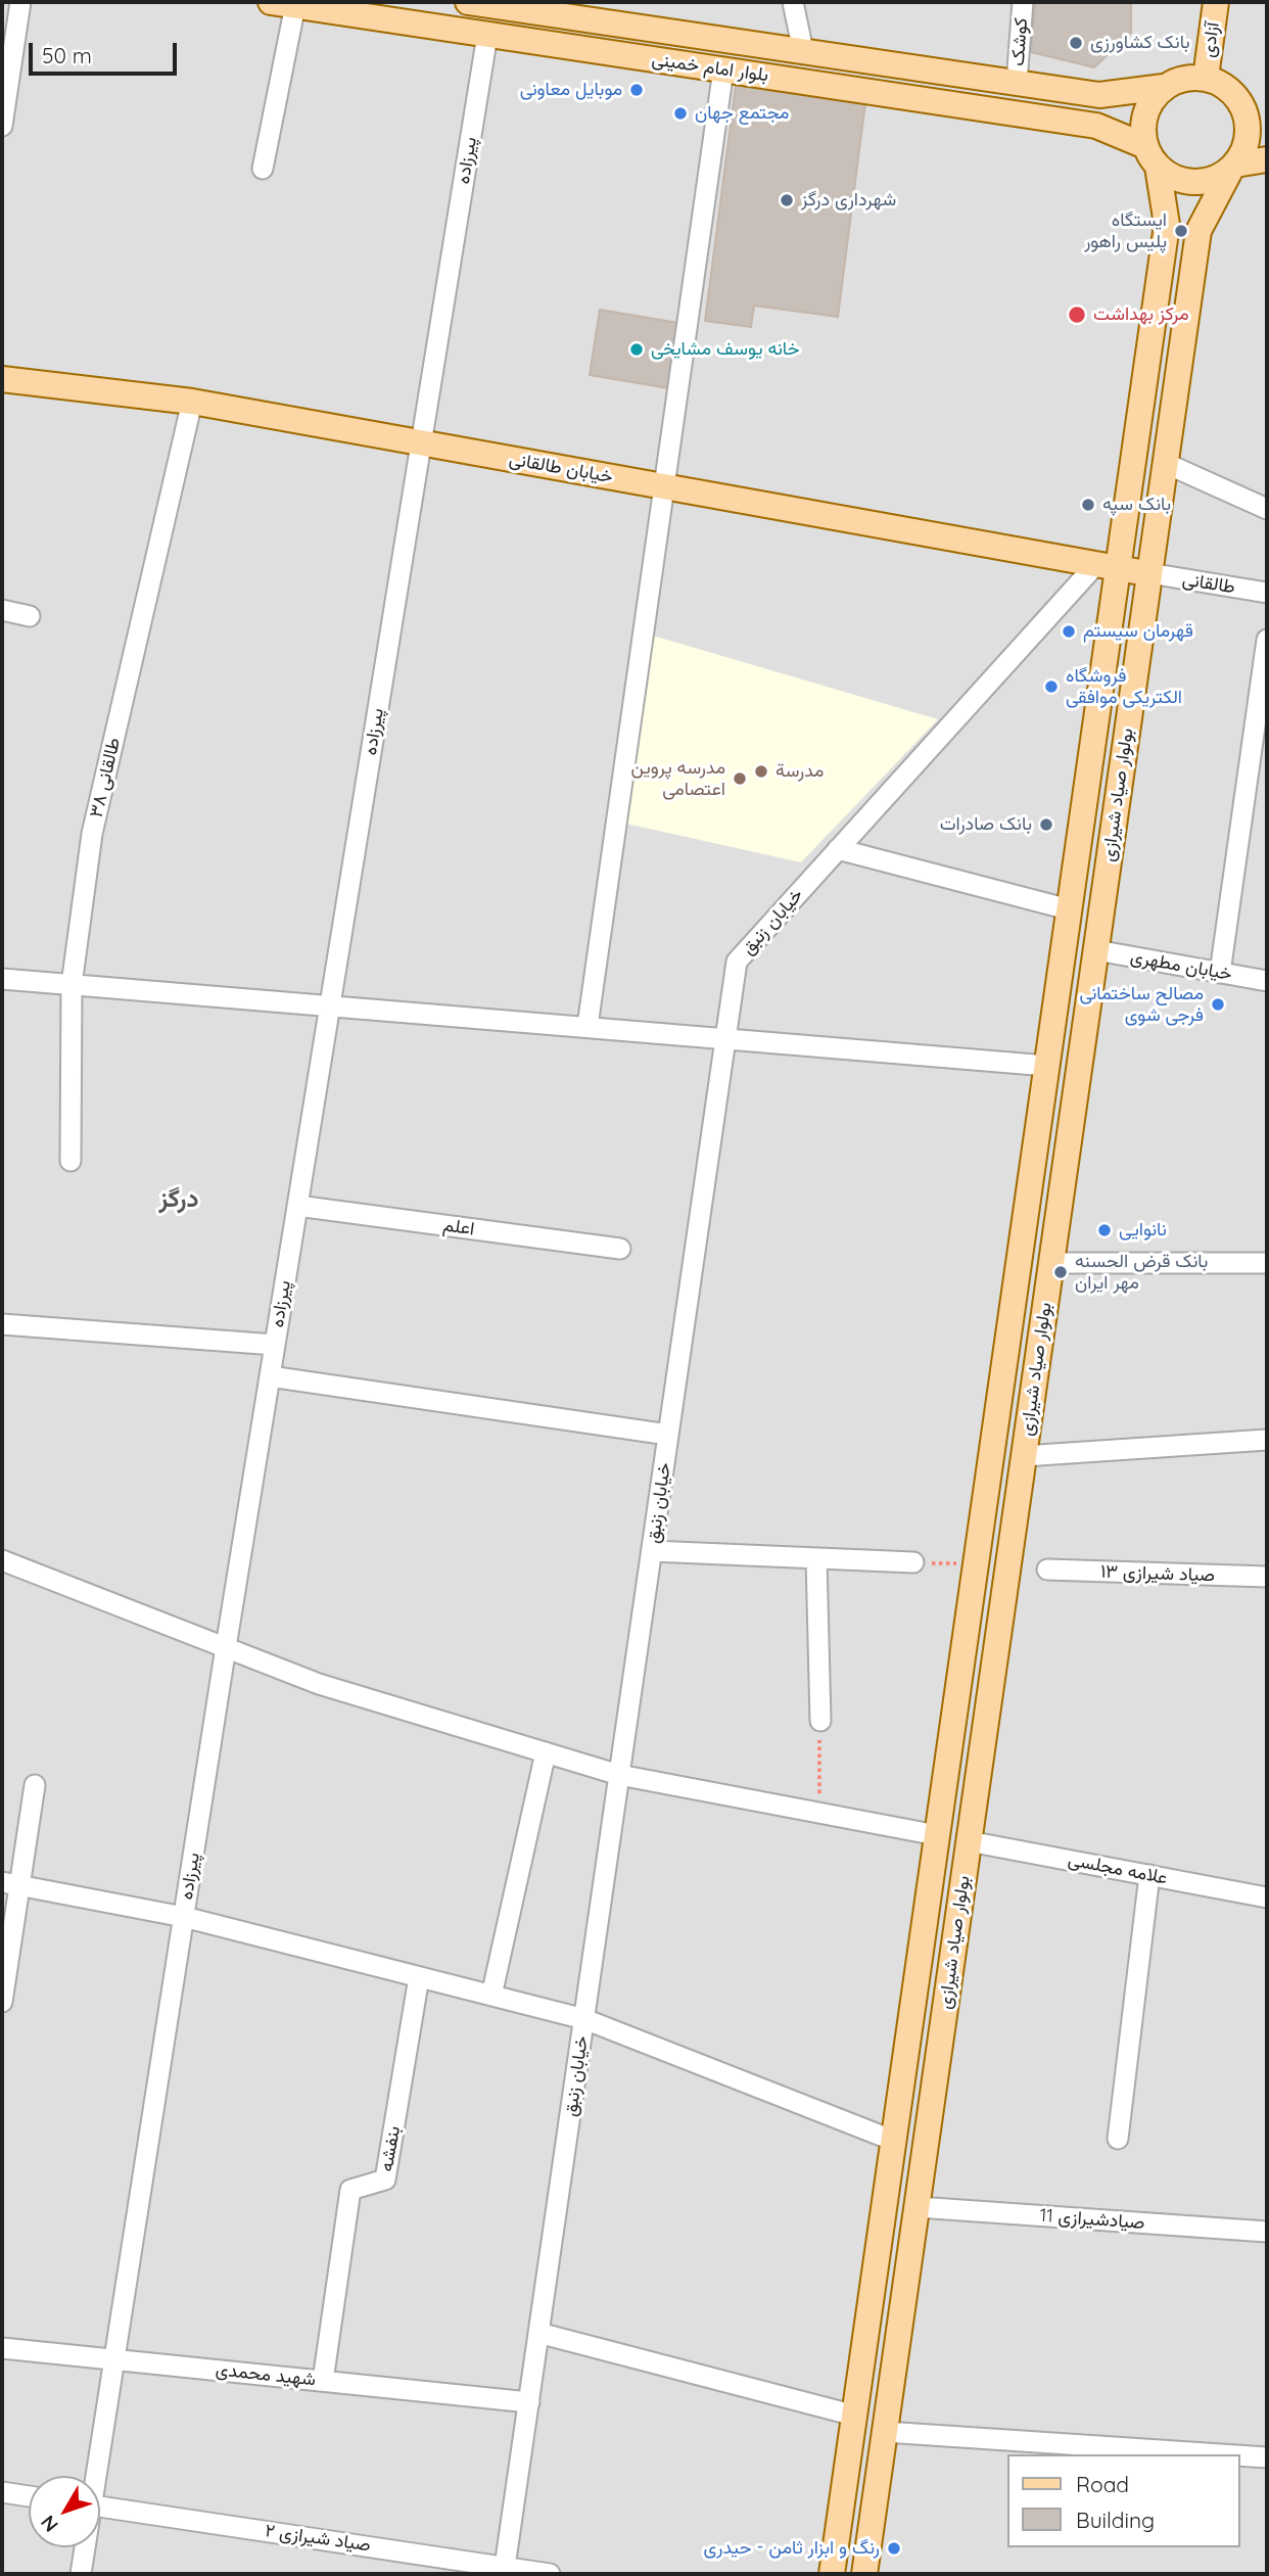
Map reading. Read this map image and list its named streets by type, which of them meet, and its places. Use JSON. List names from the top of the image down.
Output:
{
  "streets": {
    "main road": [
      "آزادی",
      "بلوار امام خمینی",
      "خیابان طالقانی",
      "بولوار صیاد شیرازی"
    ],
    "street": [
      "کوشک",
      "پیرزاده",
      "طالقانی",
      "طالقانی ۳۸",
      "خیابان زنبق",
      "خیابان مطهری",
      "اعلم",
      "صیاد شیرازی ۱۳",
      "علامه مجلسی",
      "بنفشه",
      "صیادشیرازی 11",
      "شهید محمدی",
      "صیاد شیرازی ۲"
    ]
  },
  "crossings": [
    ["آزادی", "بلوار امام خمینی"],
    ["آزادی", "بولوار صیاد شیرازی"],
    ["کوشک", "بلوار امام خمینی"],
    ["بلوار امام خمینی", "پیرزاده"],
    ["بلوار امام خمینی", "بولوار صیاد شیرازی"],
    ["پیرزاده", "خیابان طالقانی"],
    ["پیرزاده", "اعلم"],
    ["پیرزاده", "شهید محمدی"],
    ["خیابان طالقانی", "طالقانی"],
    ["خیابان طالقانی", "طالقانی ۳۸"],
    ["خیابان طالقانی", "بولوار صیاد شیرازی"],
    ["خیابان طالقانی", "خیابان زنبق"],
    ["طالقانی", "بولوار صیاد شیرازی"],
    ["بولوار صیاد شیرازی", "خیابان زنبق"],
    ["بولوار صیاد شیرازی", "خیابان مطهری"],
    ["بولوار صیاد شیرازی", "علامه مجلسی"],
    ["بولوار صیاد شیرازی", "صیادشیرازی 11"],
    ["خیابان زنبق", "شهید محمدی"],
    ["خیابان زنبق", "صیاد شیرازی ۲"],
    ["بنفشه", "شهید محمدی"]
  ],
  "districts": ["درگز"],
  "places": [
    "بانک کشاورزی",
    "موبایل معاونی",
    "مجتمع جهان",
    "شهرداری درگز",
    "ایستگاه پلیس راهور",
    "مرکز بهداشت",
    "خانه یوسف مشایخی",
    "بانک سپه",
    "قهرمان سیستم",
    "فروشگاه الکتریکی موافقی",
    "مدرسة",
    "مدرسه پروین اعتصامی",
    "بانک صادرات",
    "مصالح ساختمانی فرجی شوی",
    "نانوایی",
    "بانک قرض الحسنه مهر ایران",
    "رنگ و ابزار ثامن - حیدری"
  ],
  "legend": ["Road", "Building"],
  "scale_bar": "50 m",
  "north": "bottom left"
}
